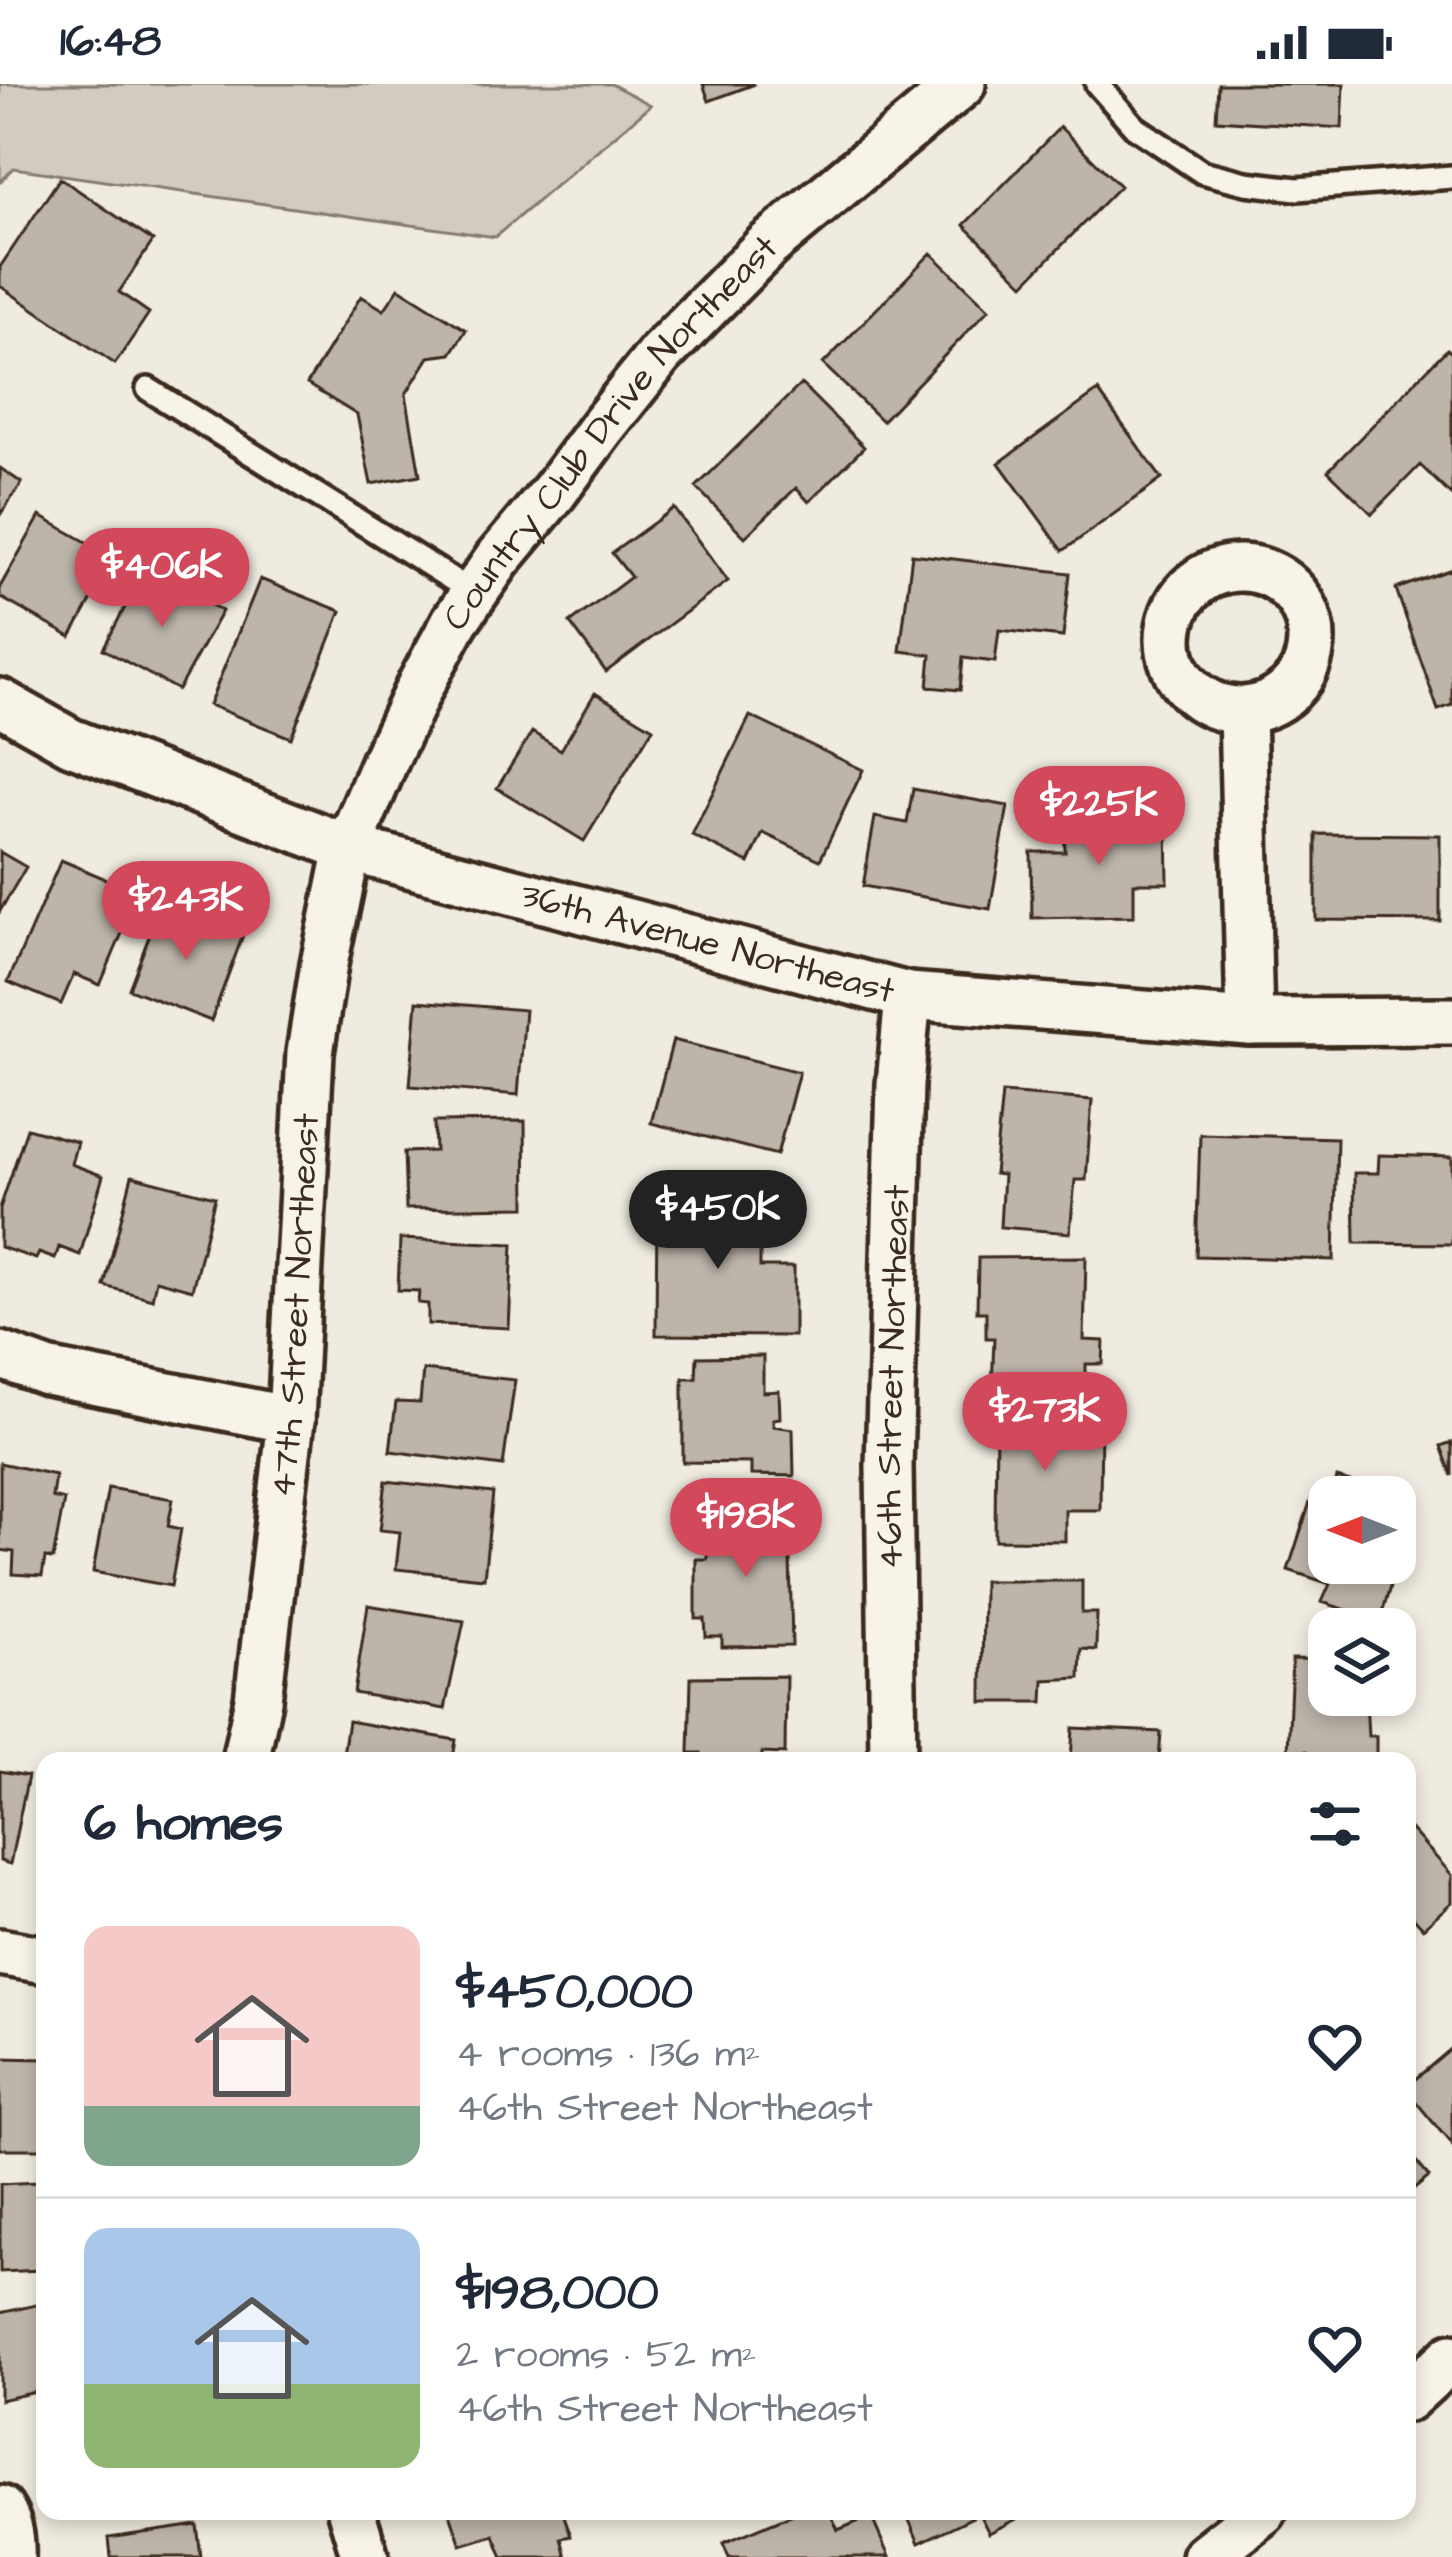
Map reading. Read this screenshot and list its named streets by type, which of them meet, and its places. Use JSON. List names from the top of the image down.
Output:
{
  "streets": {
    "street": [
      "Country Club Drive Northeast",
      "36th Avenue Northeast",
      "47th Street Northeast",
      "46th Street Northeast"
    ]
  },
  "crossings": [
    ["Country Club Drive Northeast", "36th Avenue Northeast"],
    ["Country Club Drive Northeast", "47th Street Northeast"],
    ["36th Avenue Northeast", "47th Street Northeast"],
    ["36th Avenue Northeast", "46th Street Northeast"]
  ],
  "north": "left",
  "page": {
    "status": "16:48",
    "price": [
      "$406K",
      "$225K",
      "$243K",
      "$450K",
      "$273K",
      "$198K"
    ],
    "heading": "6 homes",
    "list": [
      {
        "name": "$450,000",
        "note": "4 rooms · 136 m² · 46th Street Northeast"
      },
      {
        "name": "$198,000",
        "note": "2 rooms · 52 m² · 46th Street Northeast"
      }
    ]
  }
}
